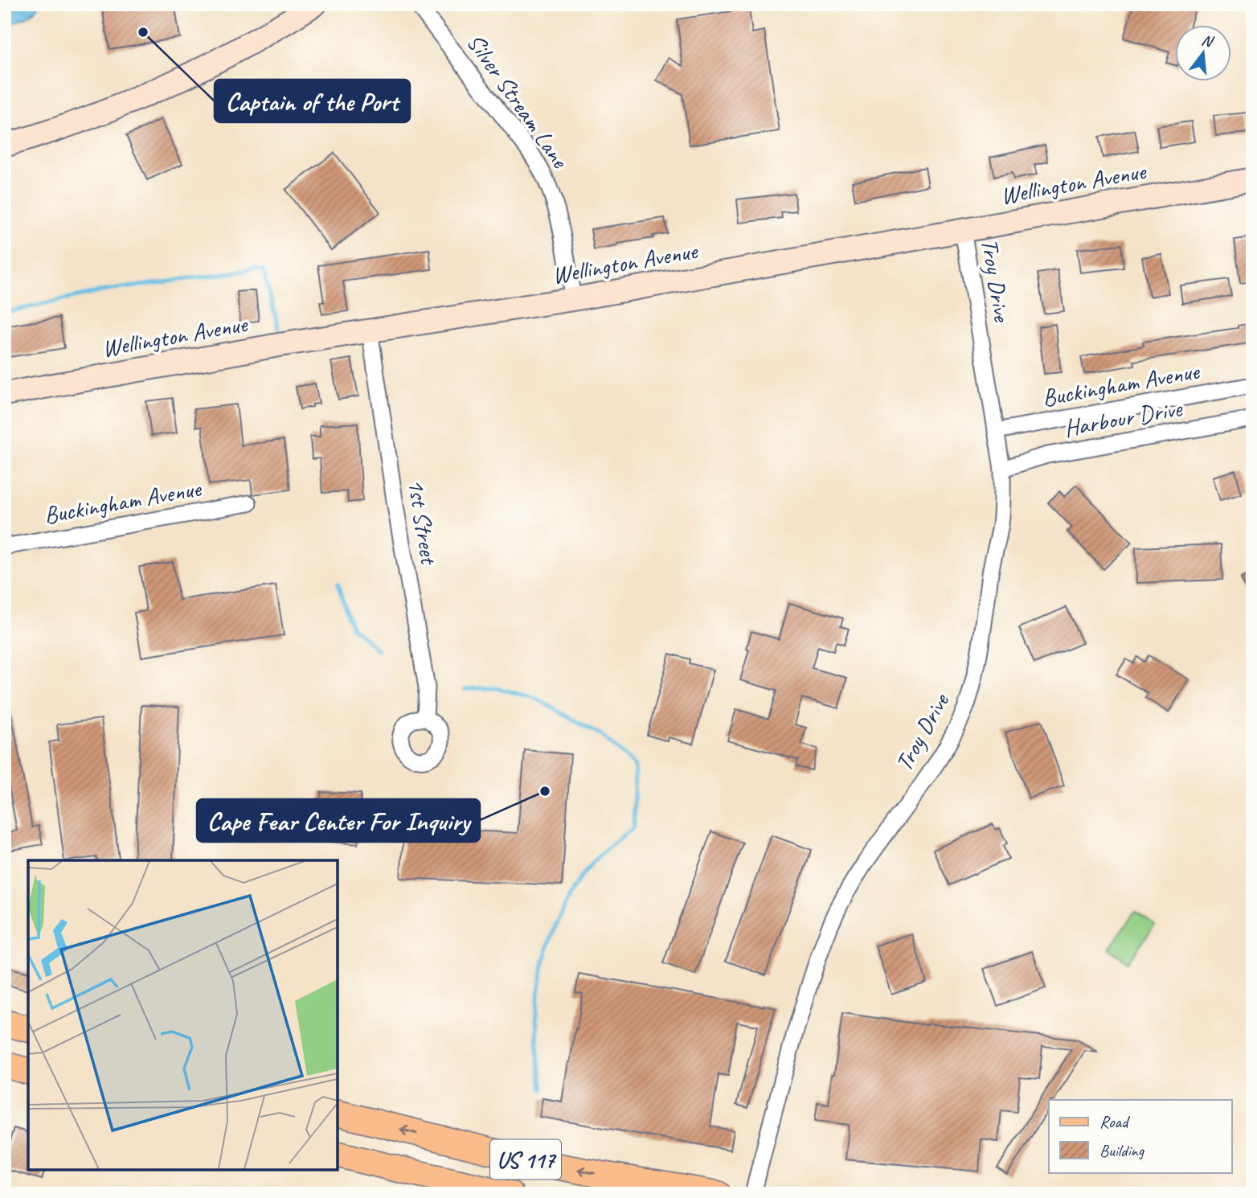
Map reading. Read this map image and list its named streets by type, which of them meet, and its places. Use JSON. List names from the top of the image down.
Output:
{
  "streets": {
    "main road": ["US 117"],
    "street": [
      "Silver Stream Lane",
      "Wellington Avenue",
      "Troy Drive",
      "Buckingham Avenue",
      "Harbour Drive",
      "1st Street"
    ]
  },
  "crossings": [
    ["Silver Stream Lane", "Wellington Avenue"],
    ["Wellington Avenue", "Troy Drive"],
    ["Wellington Avenue", "1st Street"],
    ["Troy Drive", "Buckingham Avenue"],
    ["Troy Drive", "Harbour Drive"]
  ],
  "places": ["Captain of the Port", "Cape Fear Center For Inquiry"],
  "legend": ["Road", "Building"],
  "north": "top"
}
